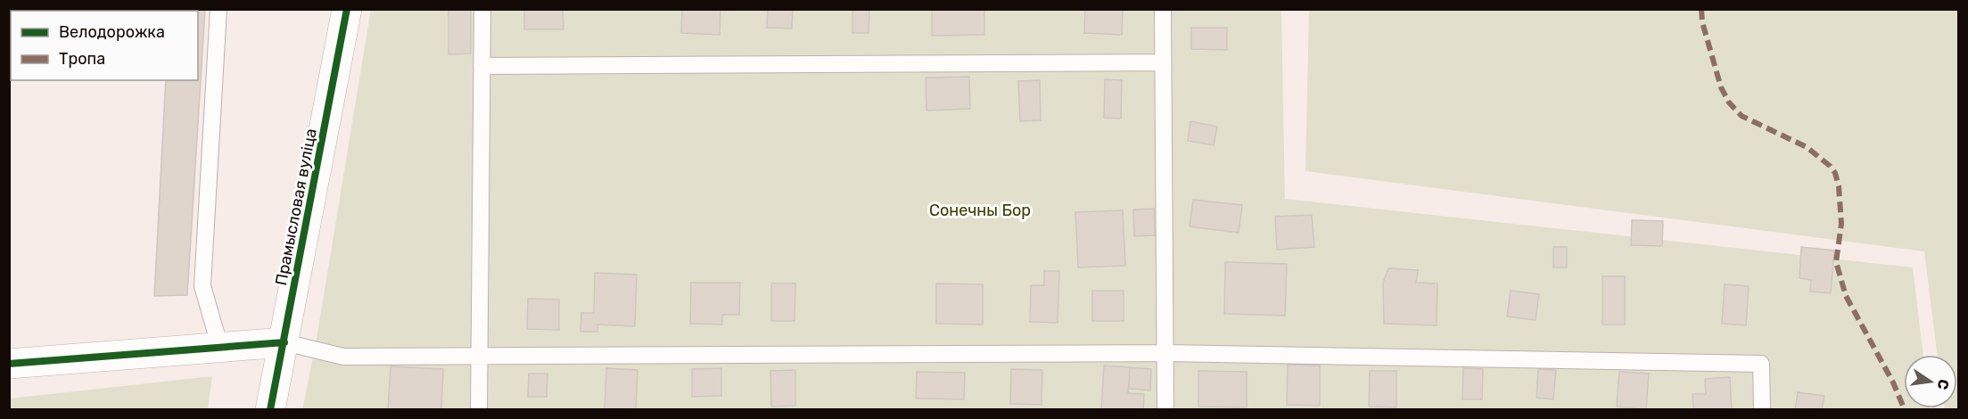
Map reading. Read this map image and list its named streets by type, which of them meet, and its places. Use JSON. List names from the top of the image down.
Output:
{
  "streets": {
    "street": ["Прамысловая вуліца"]
  },
  "parks": ["Сонечны Бор"],
  "legend": ["Велодорожка", "Тропа"],
  "north": "right"
}
